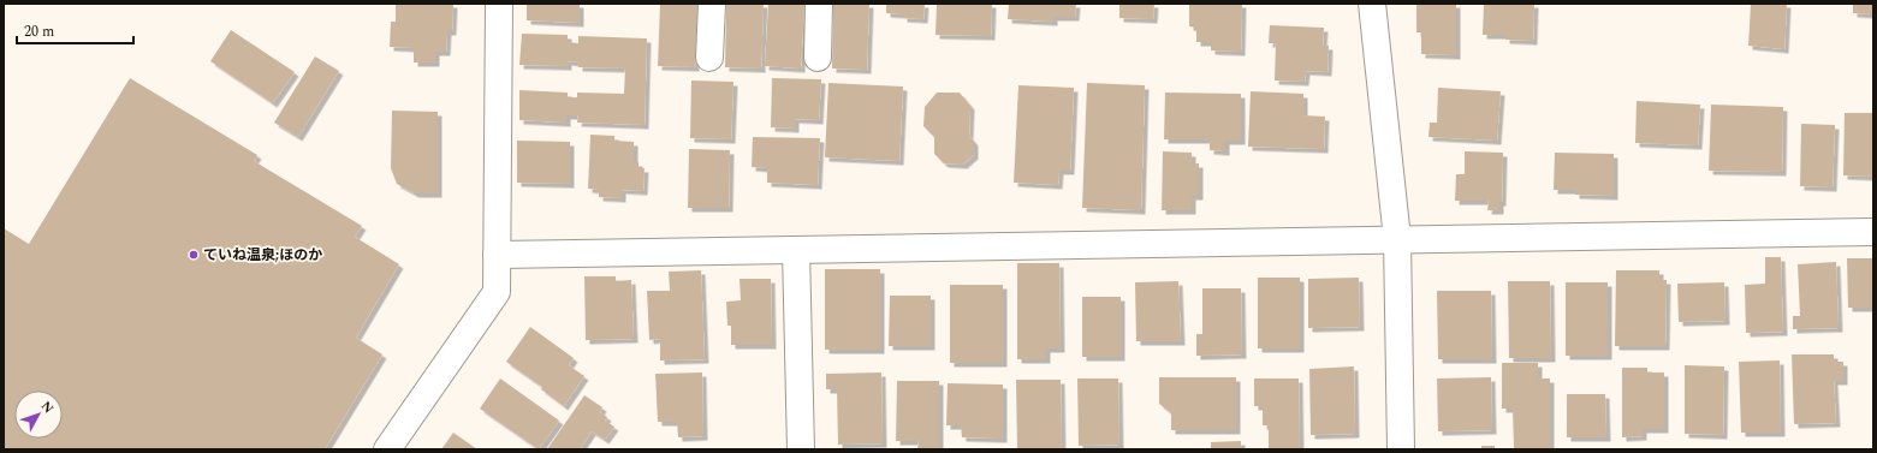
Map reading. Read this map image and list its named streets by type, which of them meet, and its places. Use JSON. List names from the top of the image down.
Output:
{
  "places": ["ていね温泉;ほのか"],
  "scale_bar": "20 m",
  "north": "top right"
}
